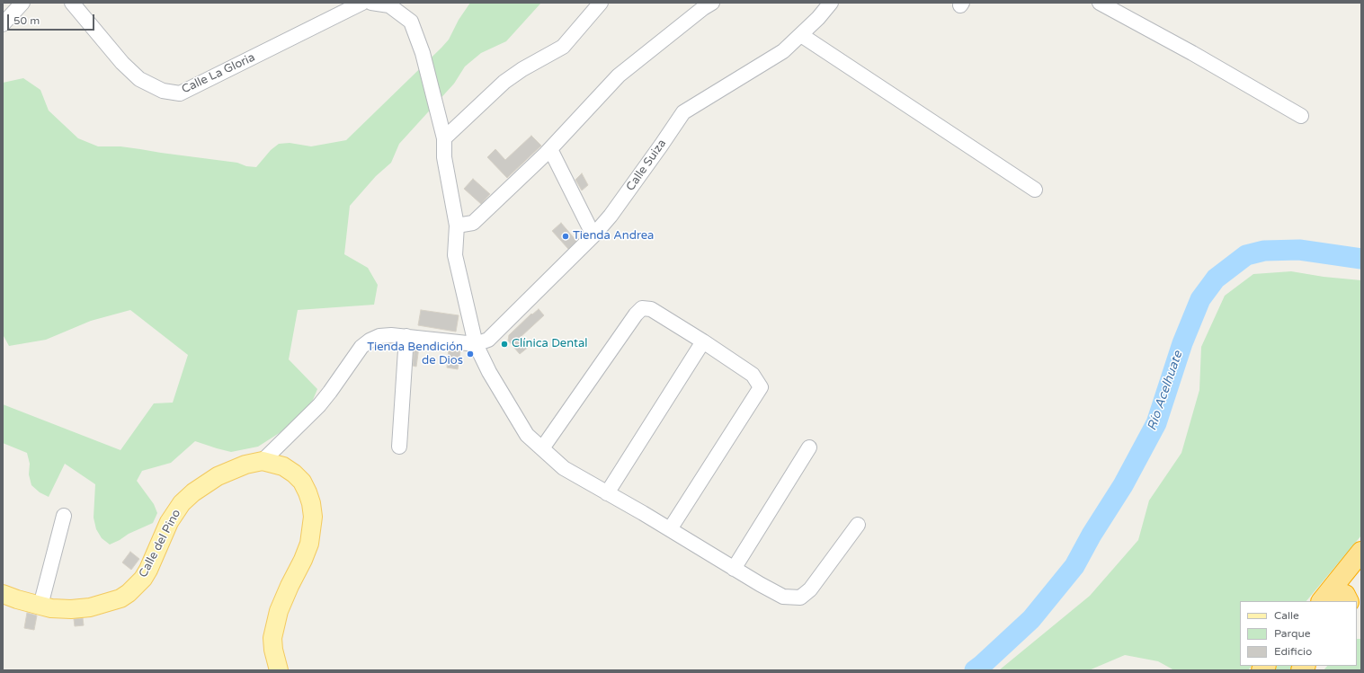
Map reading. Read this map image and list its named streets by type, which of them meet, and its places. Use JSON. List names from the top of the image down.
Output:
{
  "streets": {
    "main road": ["Calle del Pino"],
    "street": ["Calle La Gloria", "Calle Suiza"]
  },
  "water": ["Río Acelhuate"],
  "places": ["Tienda Andrea", "Clínica Dental", "Tienda Bendición de Dios"],
  "legend": ["Calle", "Parque", "Edificio"],
  "scale_bar": "50 m"
}
